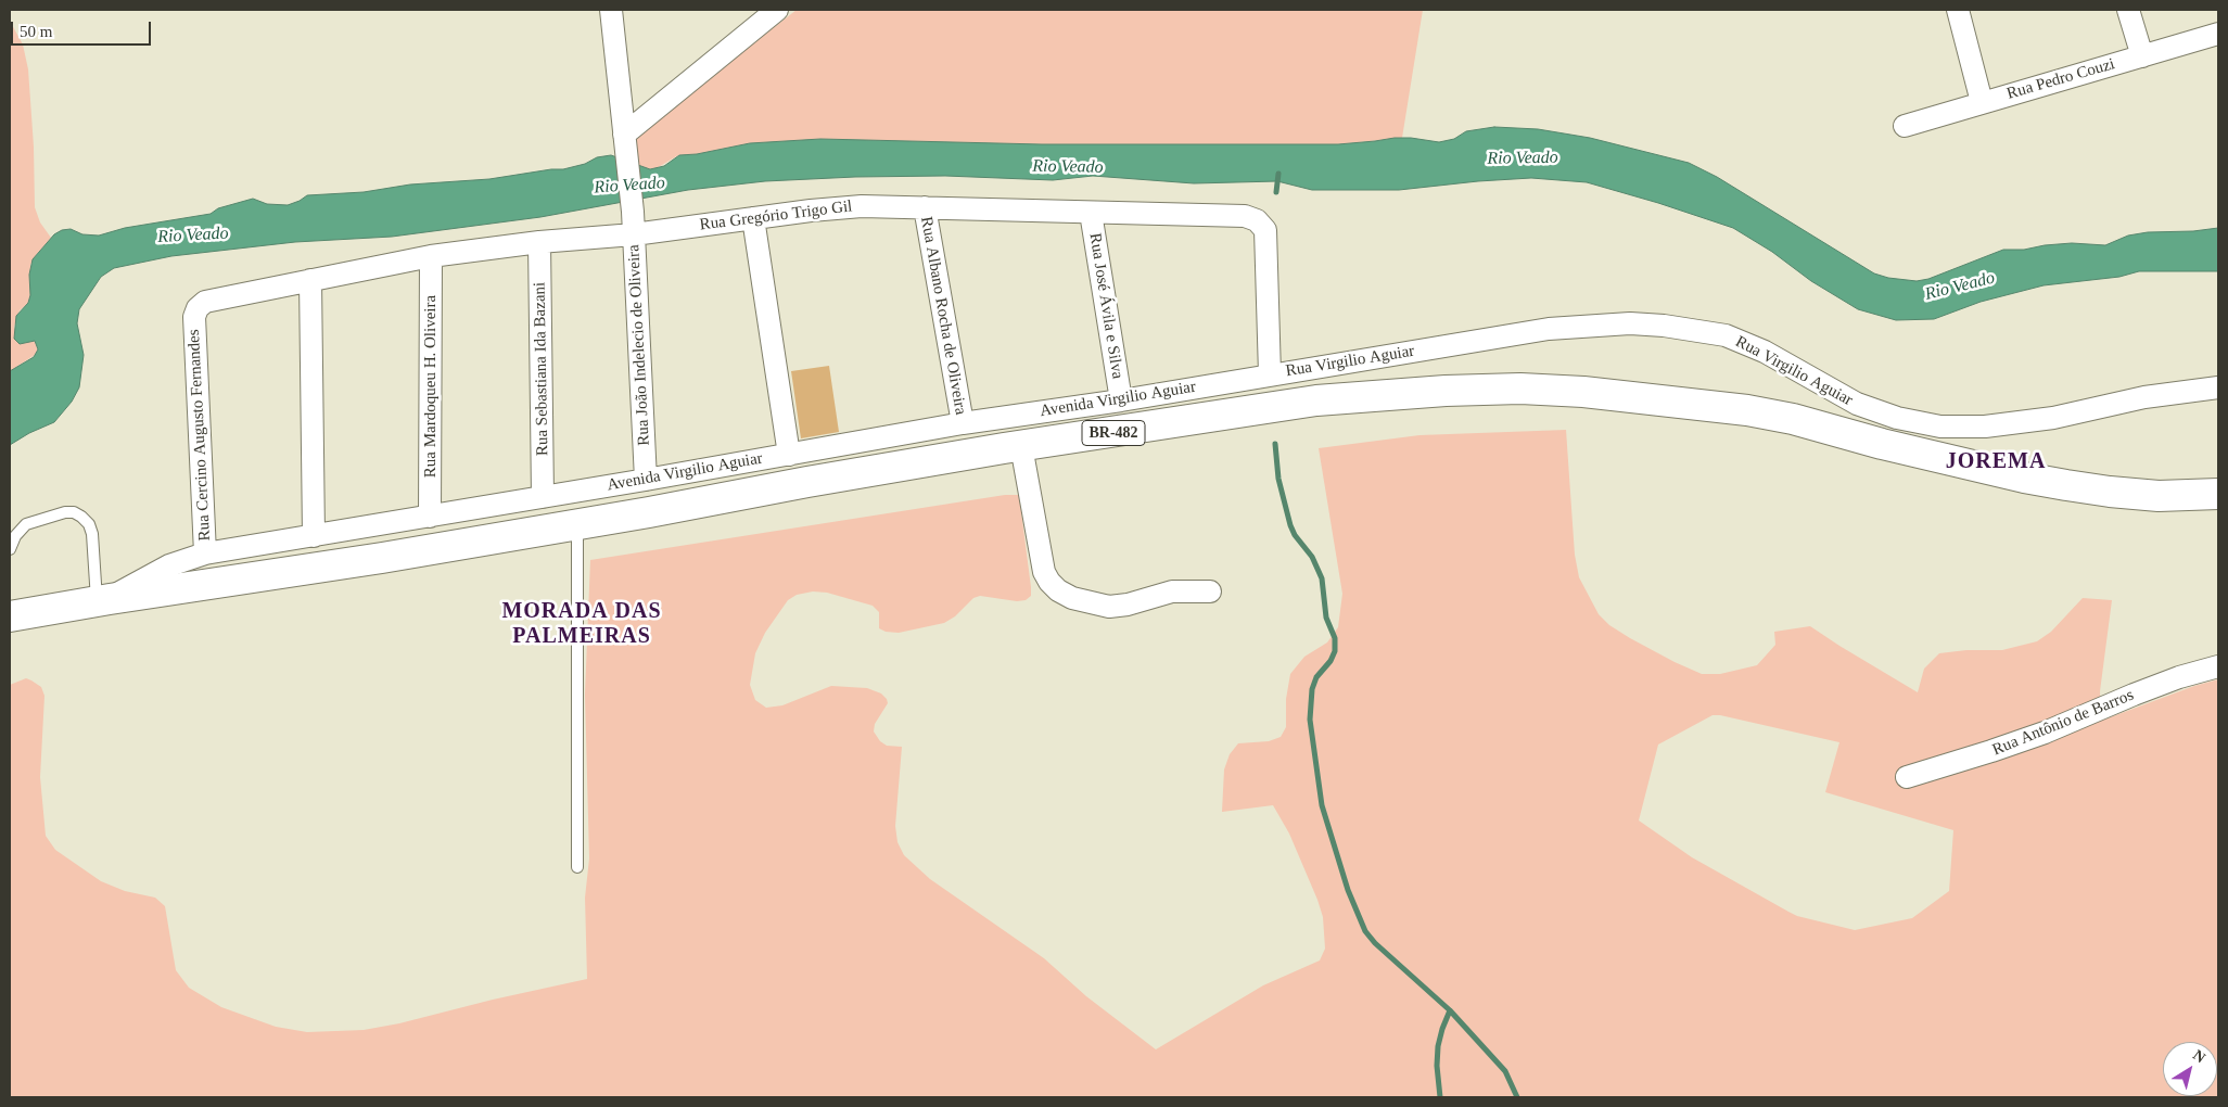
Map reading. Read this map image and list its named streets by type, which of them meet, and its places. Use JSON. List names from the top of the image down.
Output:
{
  "streets": {
    "highway": ["BR-482"],
    "street": [
      "Rua Pedro Couzi",
      "Rua Gregório Trigo Gil",
      "Rua José Ávila e Silva",
      "Rua Albano Rocha de Oliveira",
      "Rua João Indelecio de Oliveira",
      "Rua Virgilio Aguiar",
      "Rua Sebastiana Ida Bazani",
      "Rua Mardoqueu H. Oliveira",
      "Avenida Virgilio Aguiar",
      "Rua Cercino Augusto Fernandes",
      "Rua Antônio de Barros"
    ]
  },
  "crossings": [
    ["Rua Gregório Trigo Gil", "Rua José Ávila e Silva"],
    ["Rua Gregório Trigo Gil", "Rua Albano Rocha de Oliveira"],
    ["Rua Gregório Trigo Gil", "Rua João Indelecio de Oliveira"],
    ["Rua Gregório Trigo Gil", "Rua Virgilio Aguiar"],
    ["Rua Gregório Trigo Gil", "Rua Sebastiana Ida Bazani"],
    ["Rua Gregório Trigo Gil", "Rua Mardoqueu H. Oliveira"],
    ["Rua Gregório Trigo Gil", "Avenida Virgilio Aguiar"],
    ["Rua Gregório Trigo Gil", "Rua Cercino Augusto Fernandes"],
    ["Rua José Ávila e Silva", "Avenida Virgilio Aguiar"],
    ["Rua Albano Rocha de Oliveira", "Avenida Virgilio Aguiar"],
    ["Rua João Indelecio de Oliveira", "Avenida Virgilio Aguiar"],
    ["Rua Virgilio Aguiar", "Avenida Virgilio Aguiar"],
    ["Rua Sebastiana Ida Bazani", "Avenida Virgilio Aguiar"],
    ["Rua Mardoqueu H. Oliveira", "Avenida Virgilio Aguiar"],
    ["Avenida Virgilio Aguiar", "BR-482"],
    ["Avenida Virgilio Aguiar", "Rua Cercino Augusto Fernandes"]
  ],
  "districts": ["JOREMA", "MORADA DAS PALMEIRAS"],
  "water": ["Rio Veado"],
  "scale_bar": "50 m",
  "north": "top right"
}
